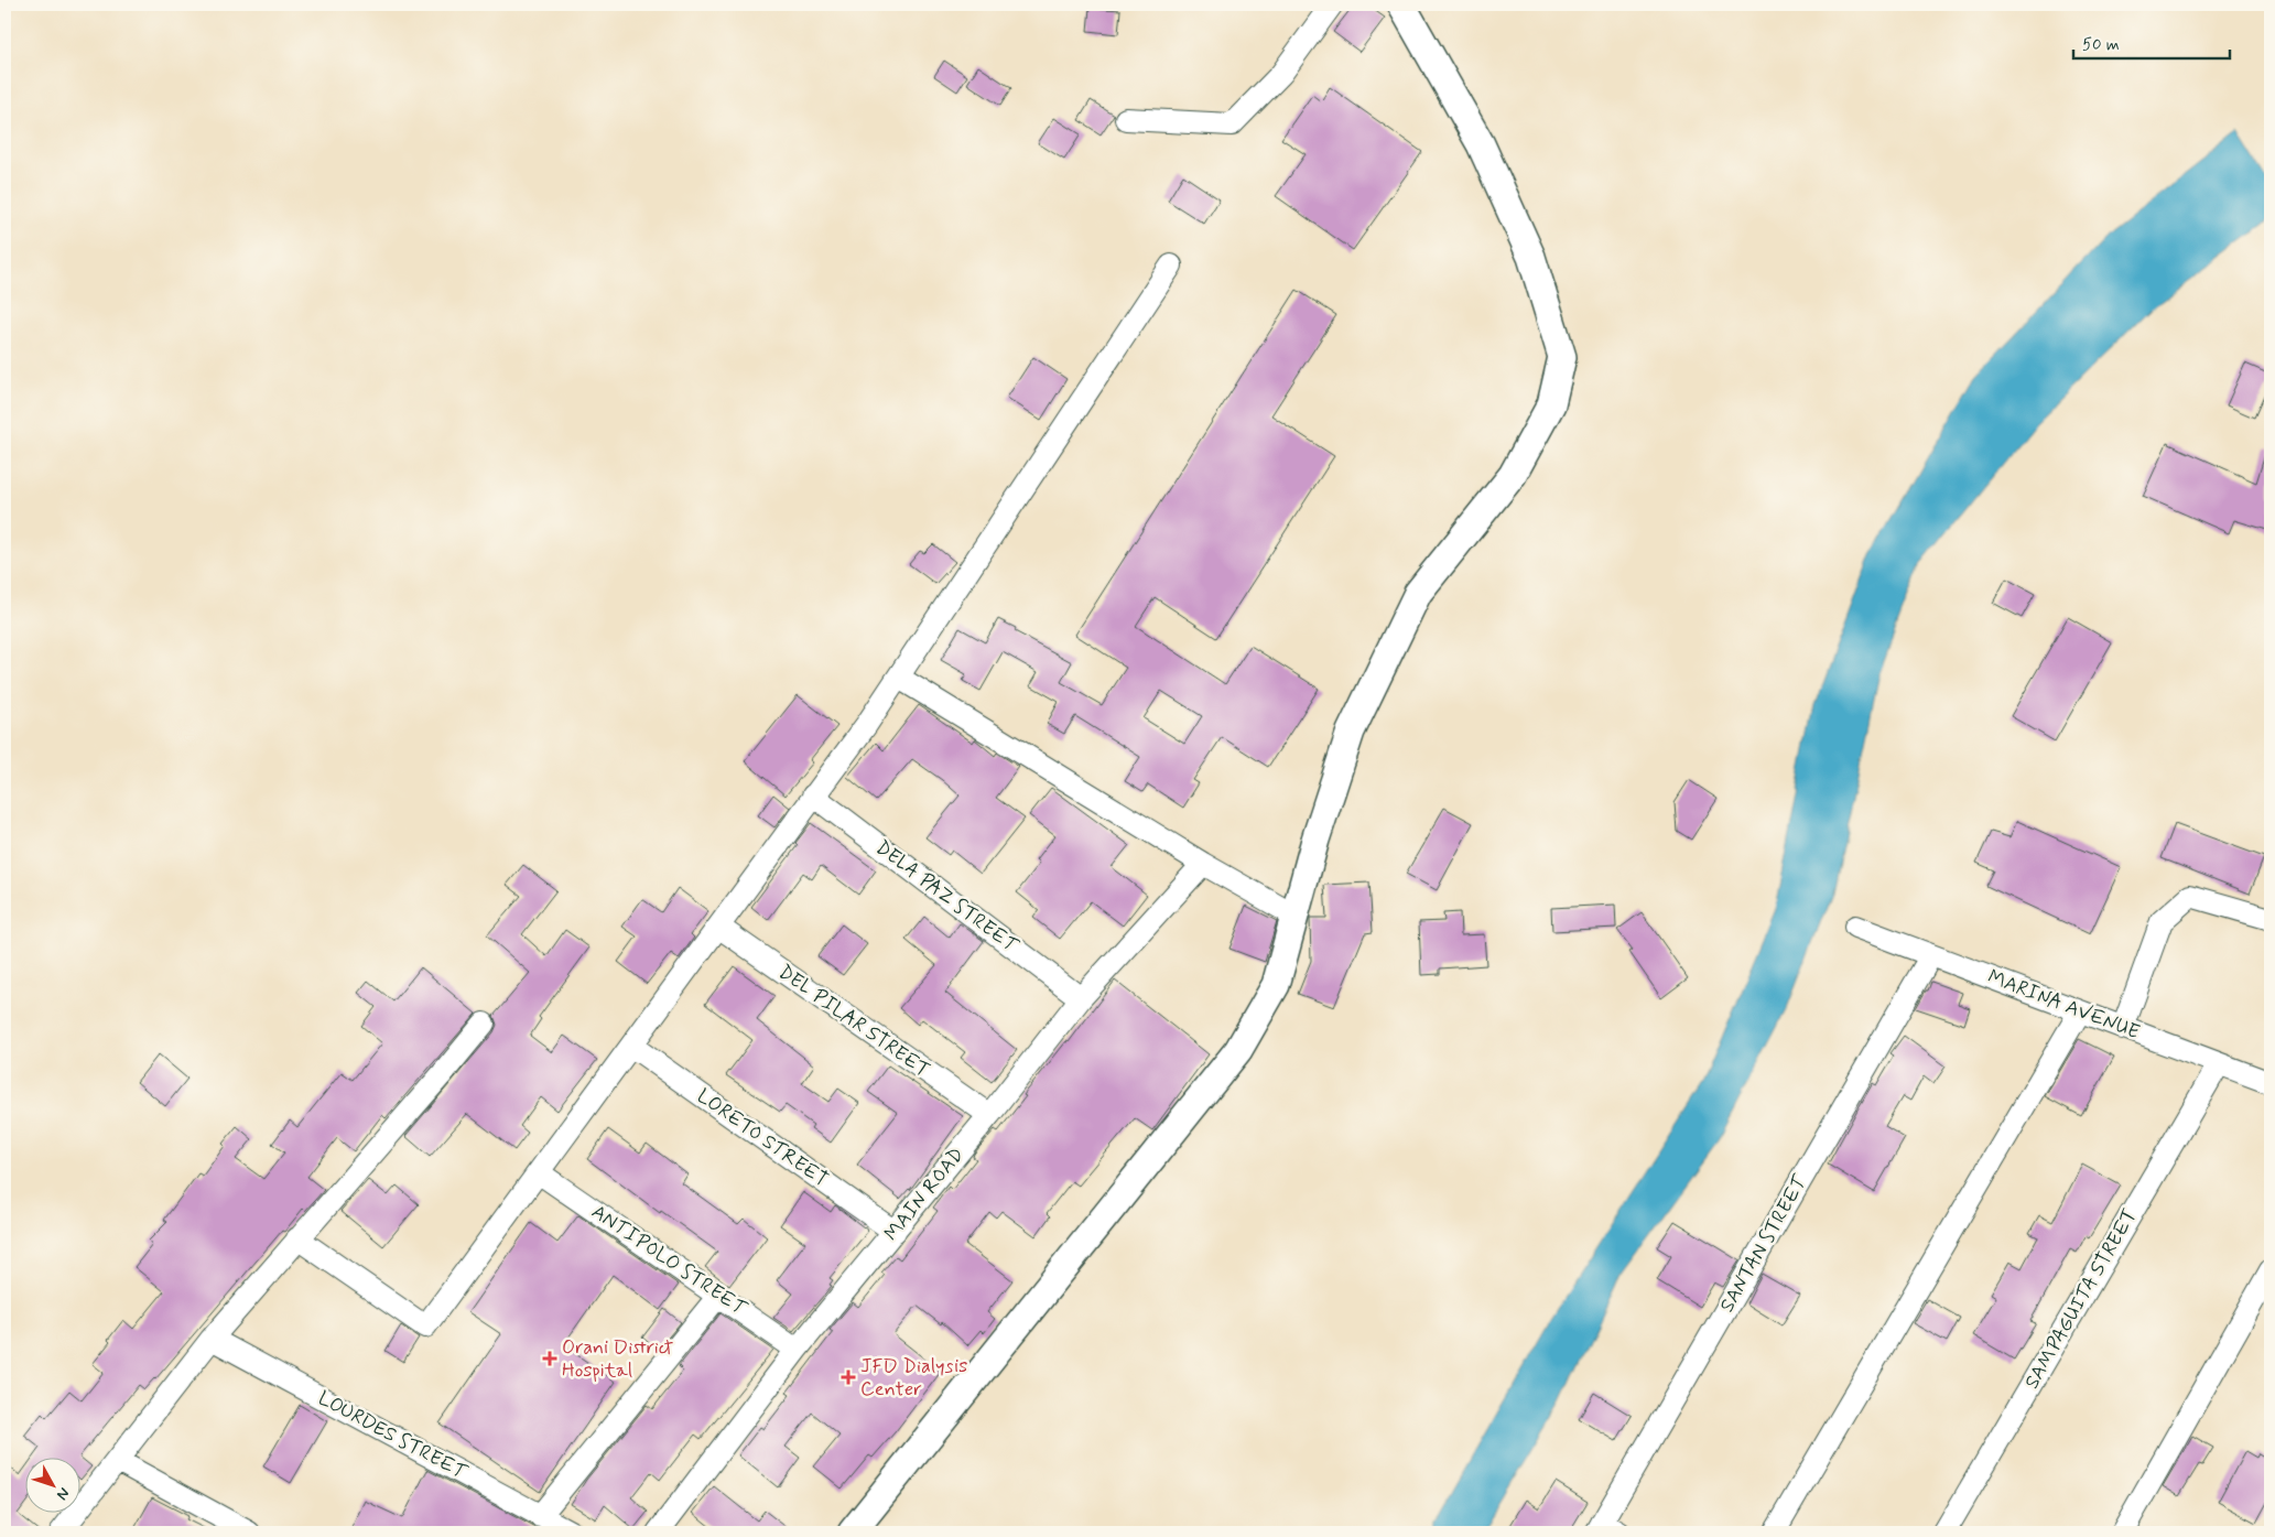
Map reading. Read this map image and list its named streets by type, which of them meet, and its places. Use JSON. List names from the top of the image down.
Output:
{
  "streets": {
    "street": [
      "DELA PAZ STREET",
      "MARINA AVENUE",
      "DEL PILAR STREET",
      "LORETO STREET",
      "MAIN ROAD",
      "SANTAN STREET",
      "ANTIPOLO STREET",
      "SAMPAGUITA STREET",
      "LOURDES STREET"
    ]
  },
  "crossings": [
    ["DELA PAZ STREET", "MAIN ROAD"],
    ["MARINA AVENUE", "SANTAN STREET"],
    ["MARINA AVENUE", "SAMPAGUITA STREET"],
    ["DEL PILAR STREET", "MAIN ROAD"],
    ["LORETO STREET", "MAIN ROAD"],
    ["MAIN ROAD", "ANTIPOLO STREET"]
  ],
  "places": {
    "health": ["Orani District Hospital", "JFD Dialysis Center"]
  },
  "scale_bar": "50 m",
  "north": "bottom right"
}
